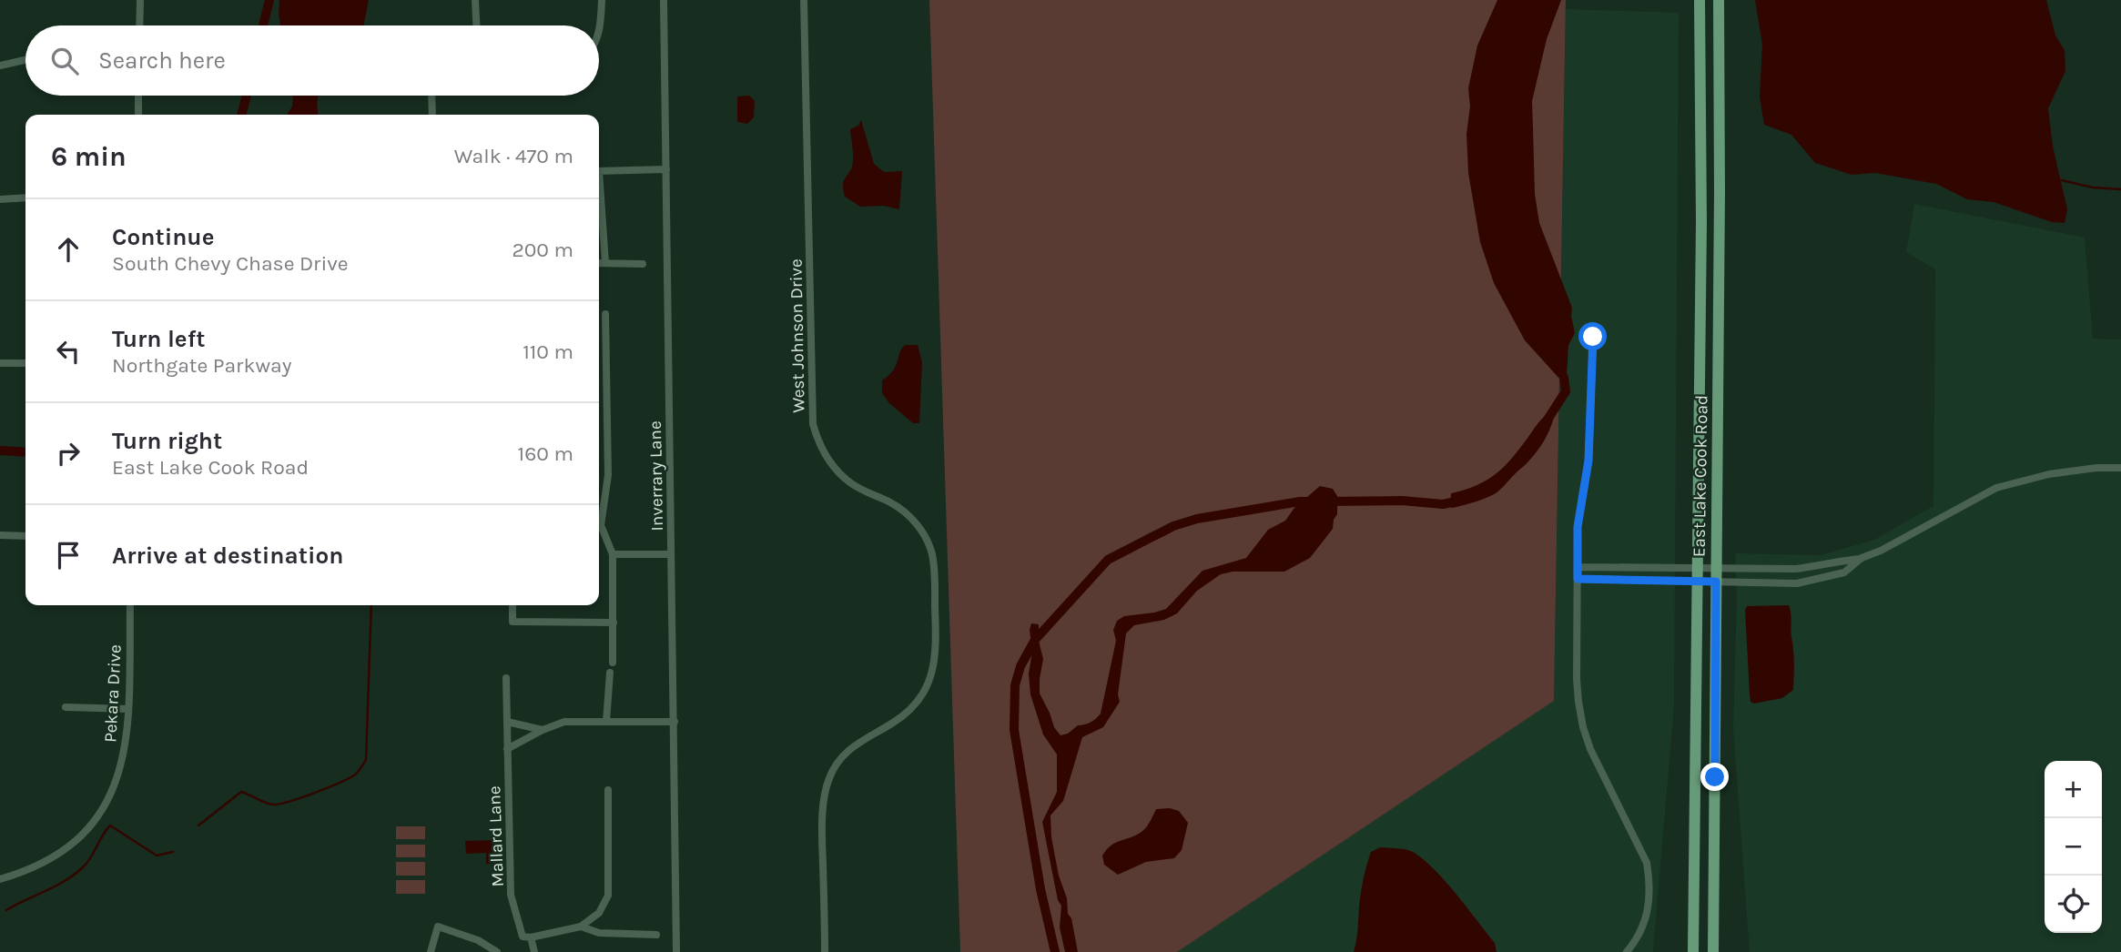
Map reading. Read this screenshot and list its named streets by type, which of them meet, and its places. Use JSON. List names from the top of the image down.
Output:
{
  "streets": {
    "main road": ["East Lake Cook Road"],
    "street": [
      "West Johnson Drive",
      "Inverrary Lane",
      "Pekara Drive",
      "Mallard Lane"
    ]
  },
  "page": {
    "search": "Search here",
    "heading": ["6 min", "Walk · 470 m"],
    "list": [
      ["Continue", "South Chevy Chase Drive", "200 m"],
      ["Turn left", "Northgate Parkway", "110 m"],
      ["Turn right", "East Lake Cook Road", "160 m"],
      "Arrive at destination"
    ],
    "map_buttons": ["+", "−"]
  }
}
